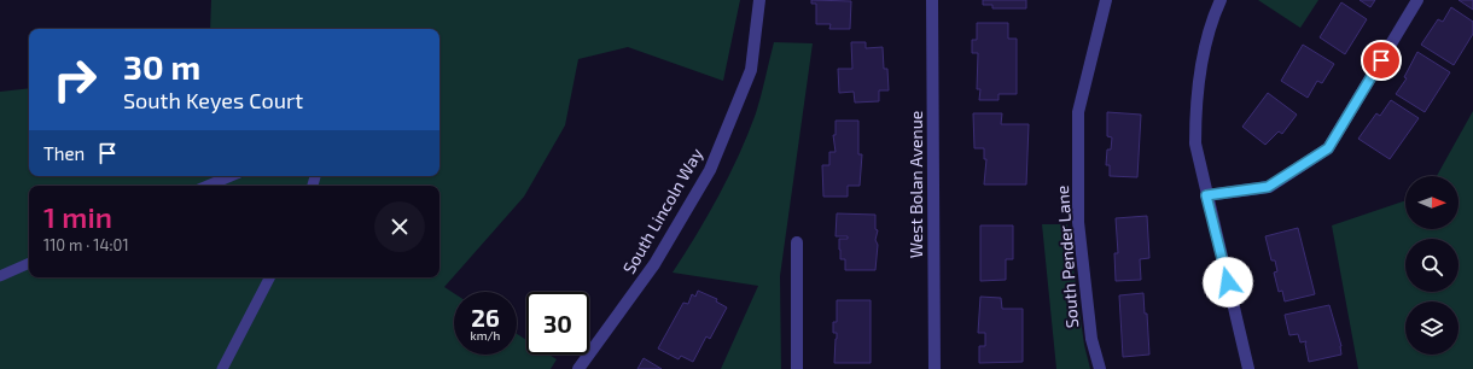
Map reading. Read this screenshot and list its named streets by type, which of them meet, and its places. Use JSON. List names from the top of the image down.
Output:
{
  "streets": {
    "street": ["West Bolan Avenue", "South Lincoln Way", "South Pender Lane"]
  },
  "north": "right",
  "page": {
    "turn": ["30 m", "South Keyes Court"],
    "then": "Then",
    "heading": ["1 min", "110 m · 14:01"],
    "speed": "26 km/h",
    "limit": "30"
  }
}
